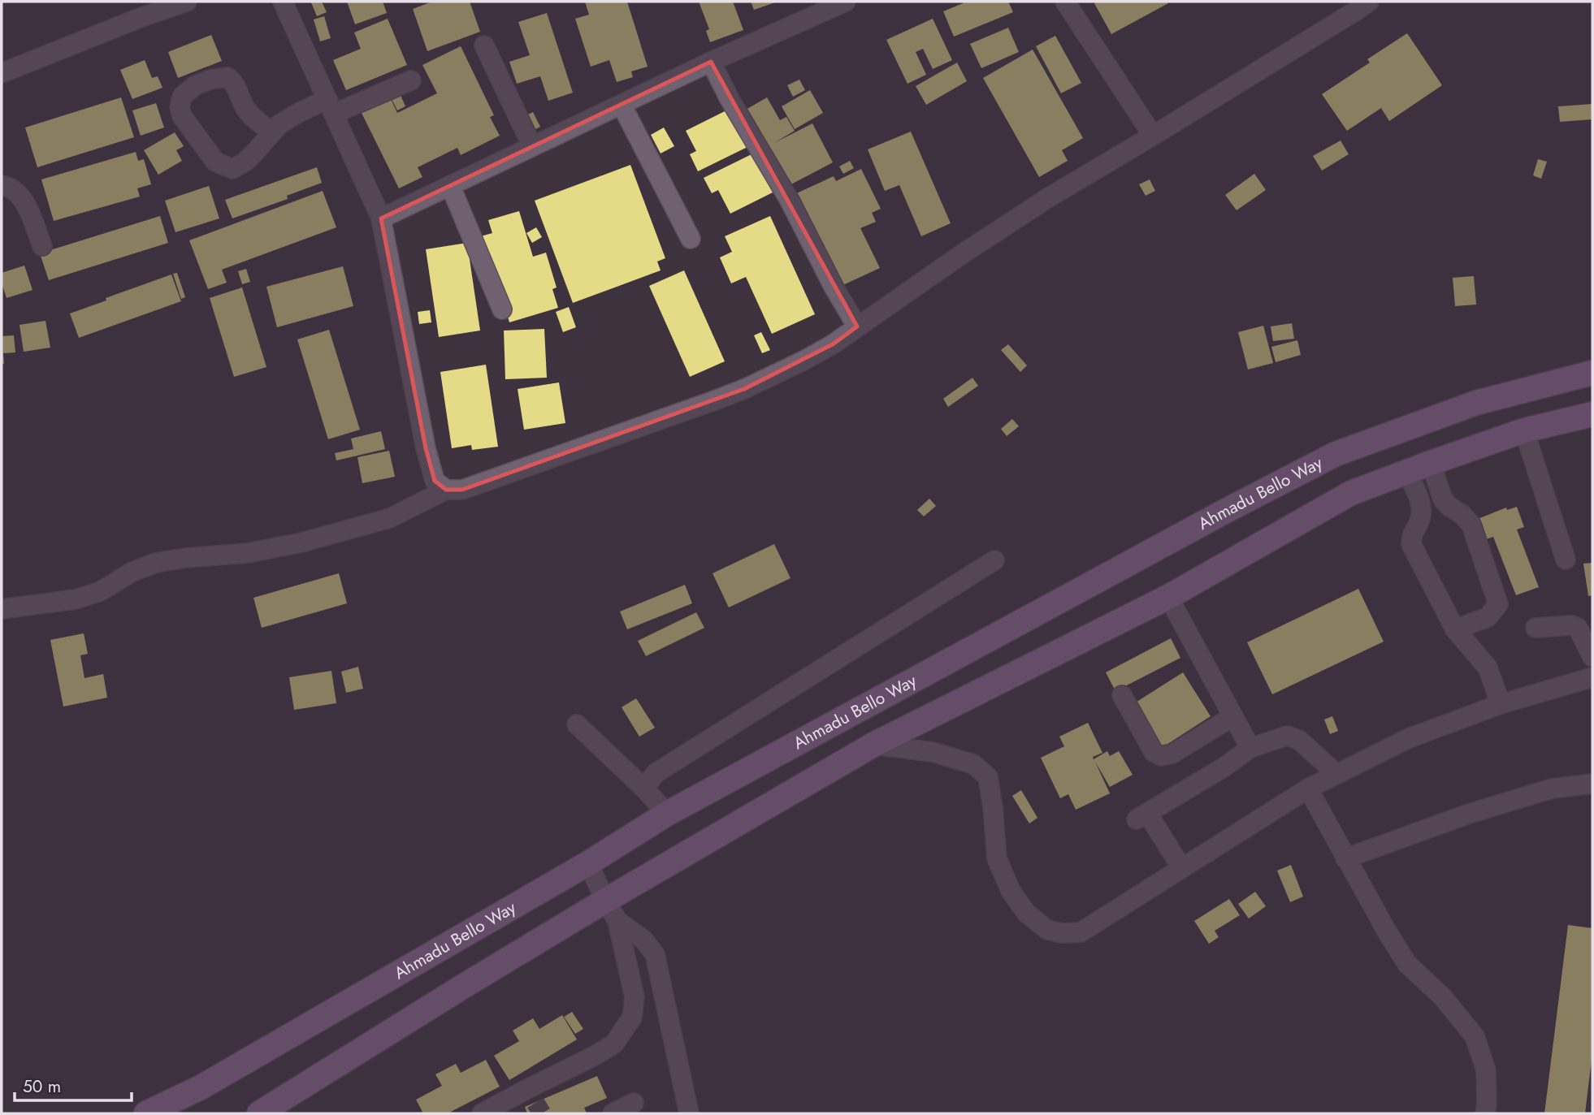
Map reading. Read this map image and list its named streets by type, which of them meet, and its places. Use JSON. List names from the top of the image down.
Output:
{
  "streets": {
    "main road": ["Ahmadu Bello Way"]
  },
  "scale_bar": "50 m"
}
